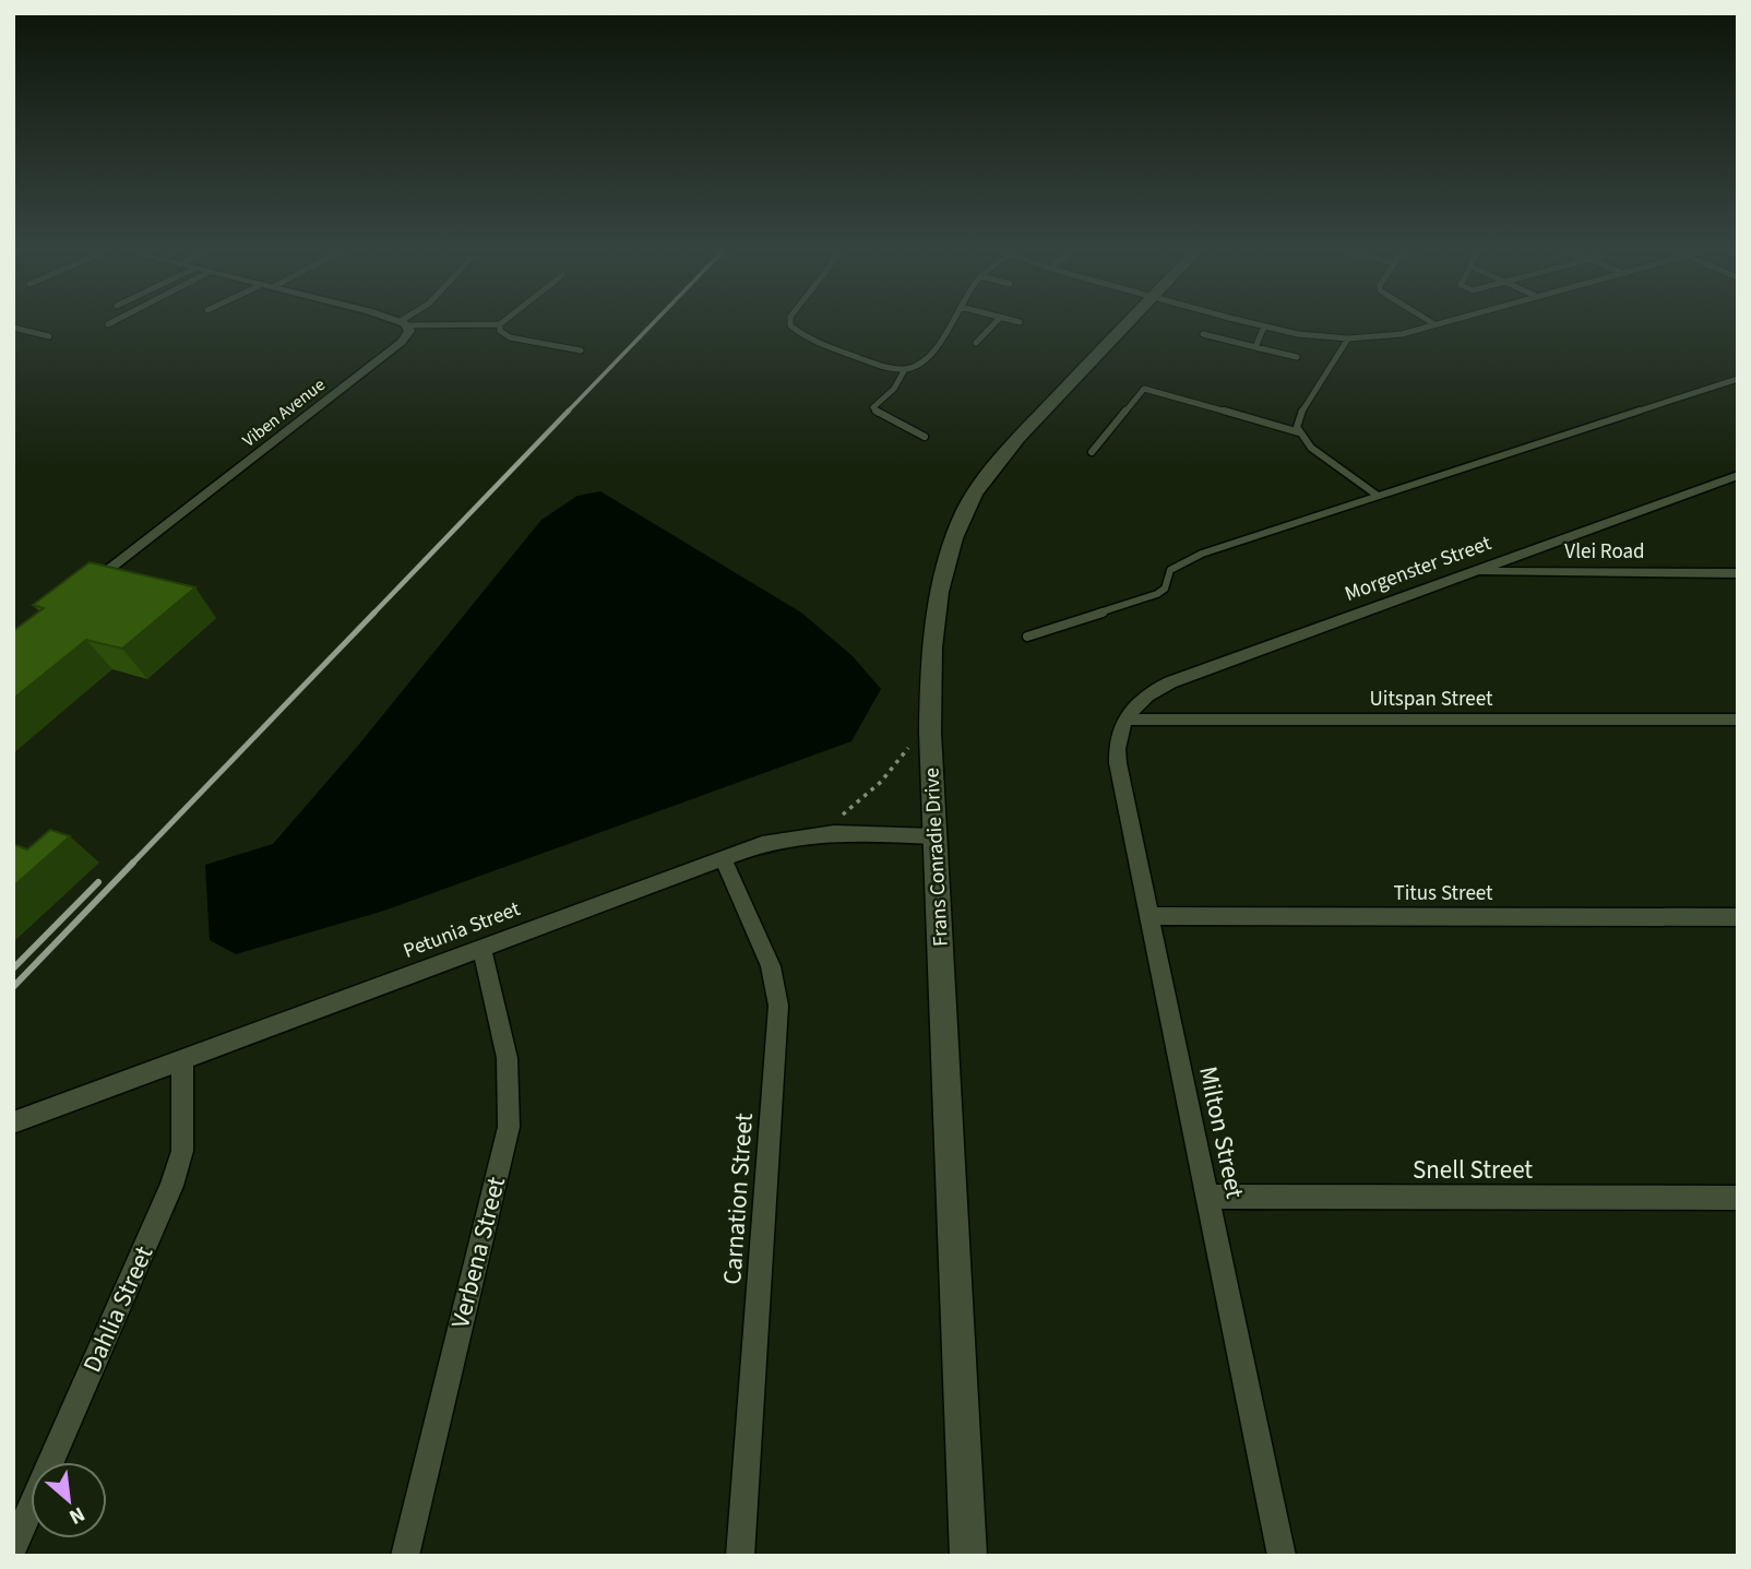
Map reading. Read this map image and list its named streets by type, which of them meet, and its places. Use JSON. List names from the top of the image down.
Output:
{
  "streets": {
    "street": [
      "Viben Avenue",
      "Vlei Road",
      "Morgenster Street",
      "Uitspan Street",
      "Frans Conradie Drive",
      "Titus Street",
      "Petunia Street",
      "Milton Street",
      "Snell Street",
      "Carnation Street",
      "Verbena Street",
      "Dahlia Street"
    ]
  },
  "crossings": [
    ["Vlei Road", "Morgenster Street"],
    ["Morgenster Street", "Uitspan Street"],
    ["Morgenster Street", "Milton Street"],
    ["Uitspan Street", "Milton Street"],
    ["Frans Conradie Drive", "Petunia Street"],
    ["Titus Street", "Milton Street"],
    ["Petunia Street", "Carnation Street"],
    ["Petunia Street", "Verbena Street"],
    ["Petunia Street", "Dahlia Street"],
    ["Milton Street", "Snell Street"]
  ],
  "north": "bottom right"
}
